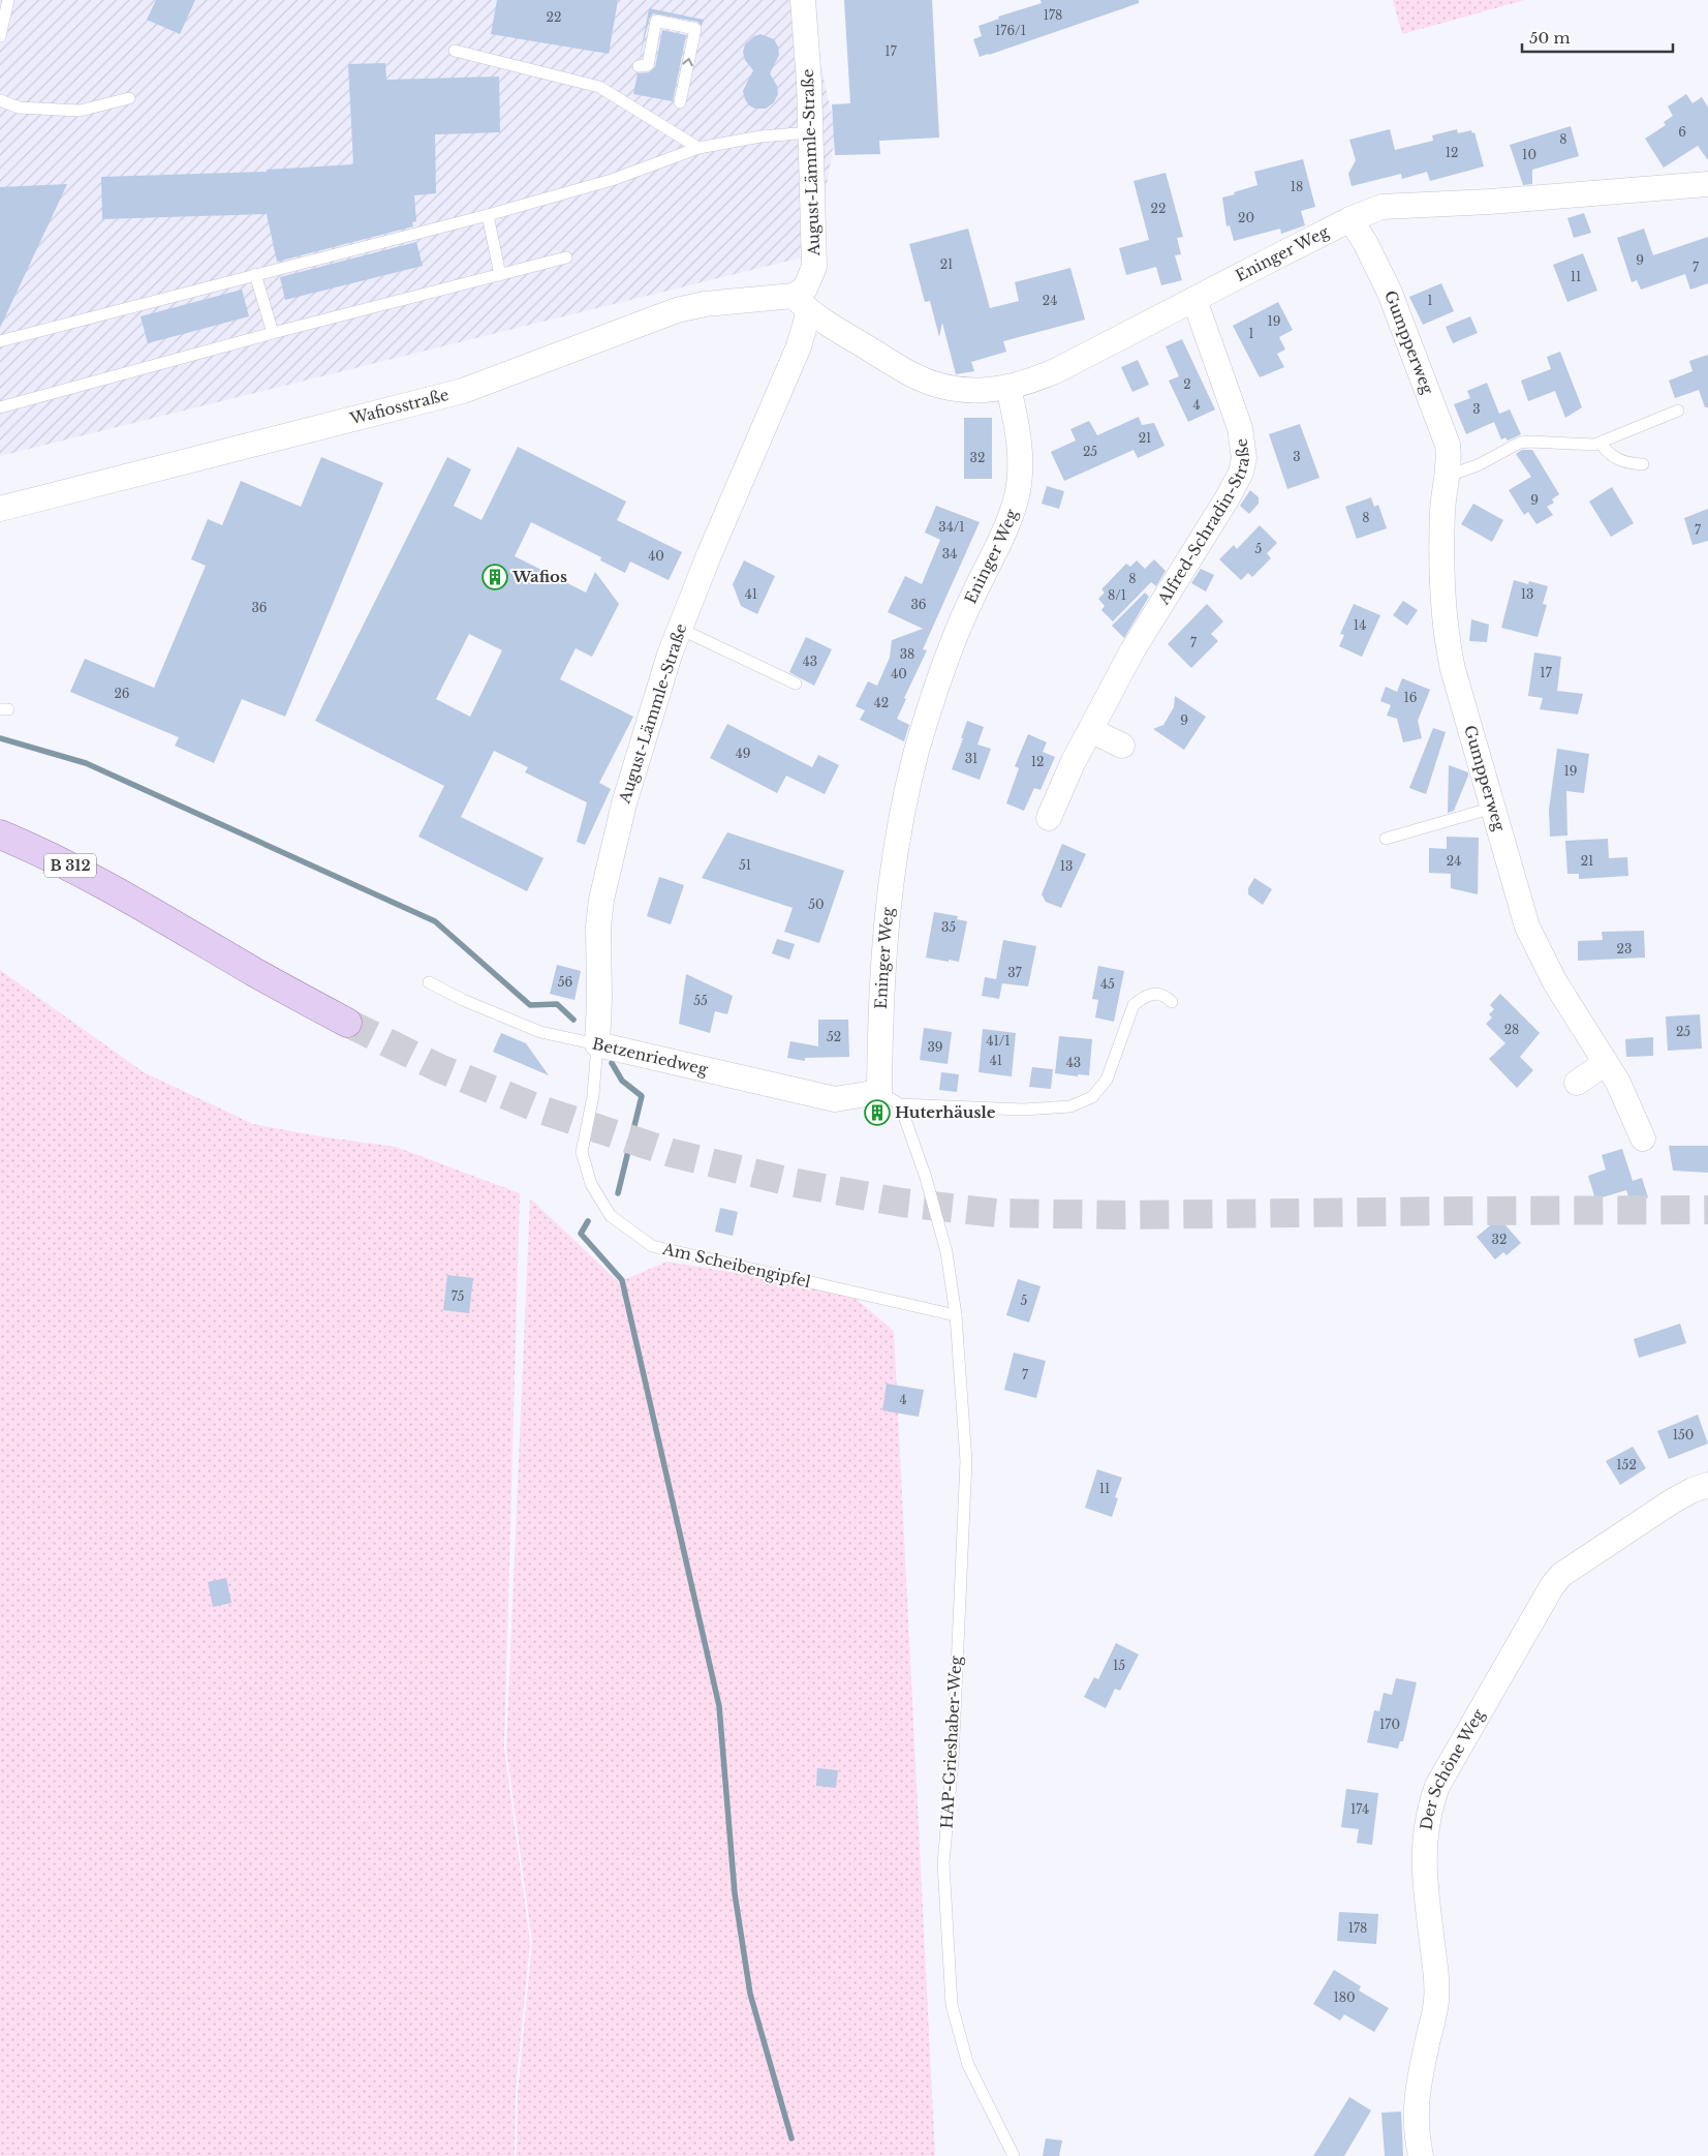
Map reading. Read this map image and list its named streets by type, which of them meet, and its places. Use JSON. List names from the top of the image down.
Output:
{
  "streets": {
    "main road": ["B 312"],
    "street": [
      "August-Lämmle-Straße",
      "Eninger Weg",
      "Gumpperweg",
      "Wafiosstraße",
      "Alfred-Schradin-Straße",
      "Betzenriedweg",
      "Der Schöne Weg"
    ],
    "lane": ["Am Scheibengipfel", "HAP-Grieshaber-Weg"]
  },
  "crossings": [
    ["August-Lämmle-Straße", "Wafiosstraße"],
    ["August-Lämmle-Straße", "Betzenriedweg"],
    ["August-Lämmle-Straße", "Am Scheibengipfel"],
    ["Eninger Weg", "Gumpperweg"],
    ["Eninger Weg", "Alfred-Schradin-Straße"],
    ["Eninger Weg", "Betzenriedweg"],
    ["Eninger Weg", "HAP-Grieshaber-Weg"],
    ["Betzenriedweg", "Am Scheibengipfel"],
    ["Betzenriedweg", "HAP-Grieshaber-Weg"],
    ["Am Scheibengipfel", "HAP-Grieshaber-Weg"]
  ],
  "places": {
    "building": ["Wafios", "Huterhäusle"]
  },
  "house_numbers": [
    "178",
    "22",
    "176/1",
    "17",
    "6",
    "8",
    "12",
    "10",
    "18",
    "22",
    "20",
    "9",
    "21",
    "7",
    "11",
    "24",
    "1",
    "19",
    "1",
    "2",
    "4",
    "3",
    "21",
    "25",
    "3",
    "32",
    "9",
    "8",
    "34/1",
    "7",
    "5",
    "34",
    "40",
    "8",
    "41",
    "13",
    "8/1",
    "36",
    "36",
    "14",
    "7",
    "38",
    "43",
    "17",
    "40",
    "26",
    "16",
    "42",
    "9",
    "49",
    "31",
    "12",
    "19",
    "24",
    "21",
    "51",
    "13",
    "50",
    "35",
    "23",
    "37",
    "56",
    "45",
    "55",
    "28",
    "25",
    "52",
    "41/1",
    "39",
    "41",
    "43",
    "32",
    "75",
    "5",
    "7",
    "4",
    "150",
    "152",
    "11",
    "15",
    "170",
    "174",
    "178",
    "180"
  ],
  "scale_bar": "50 m"
}
